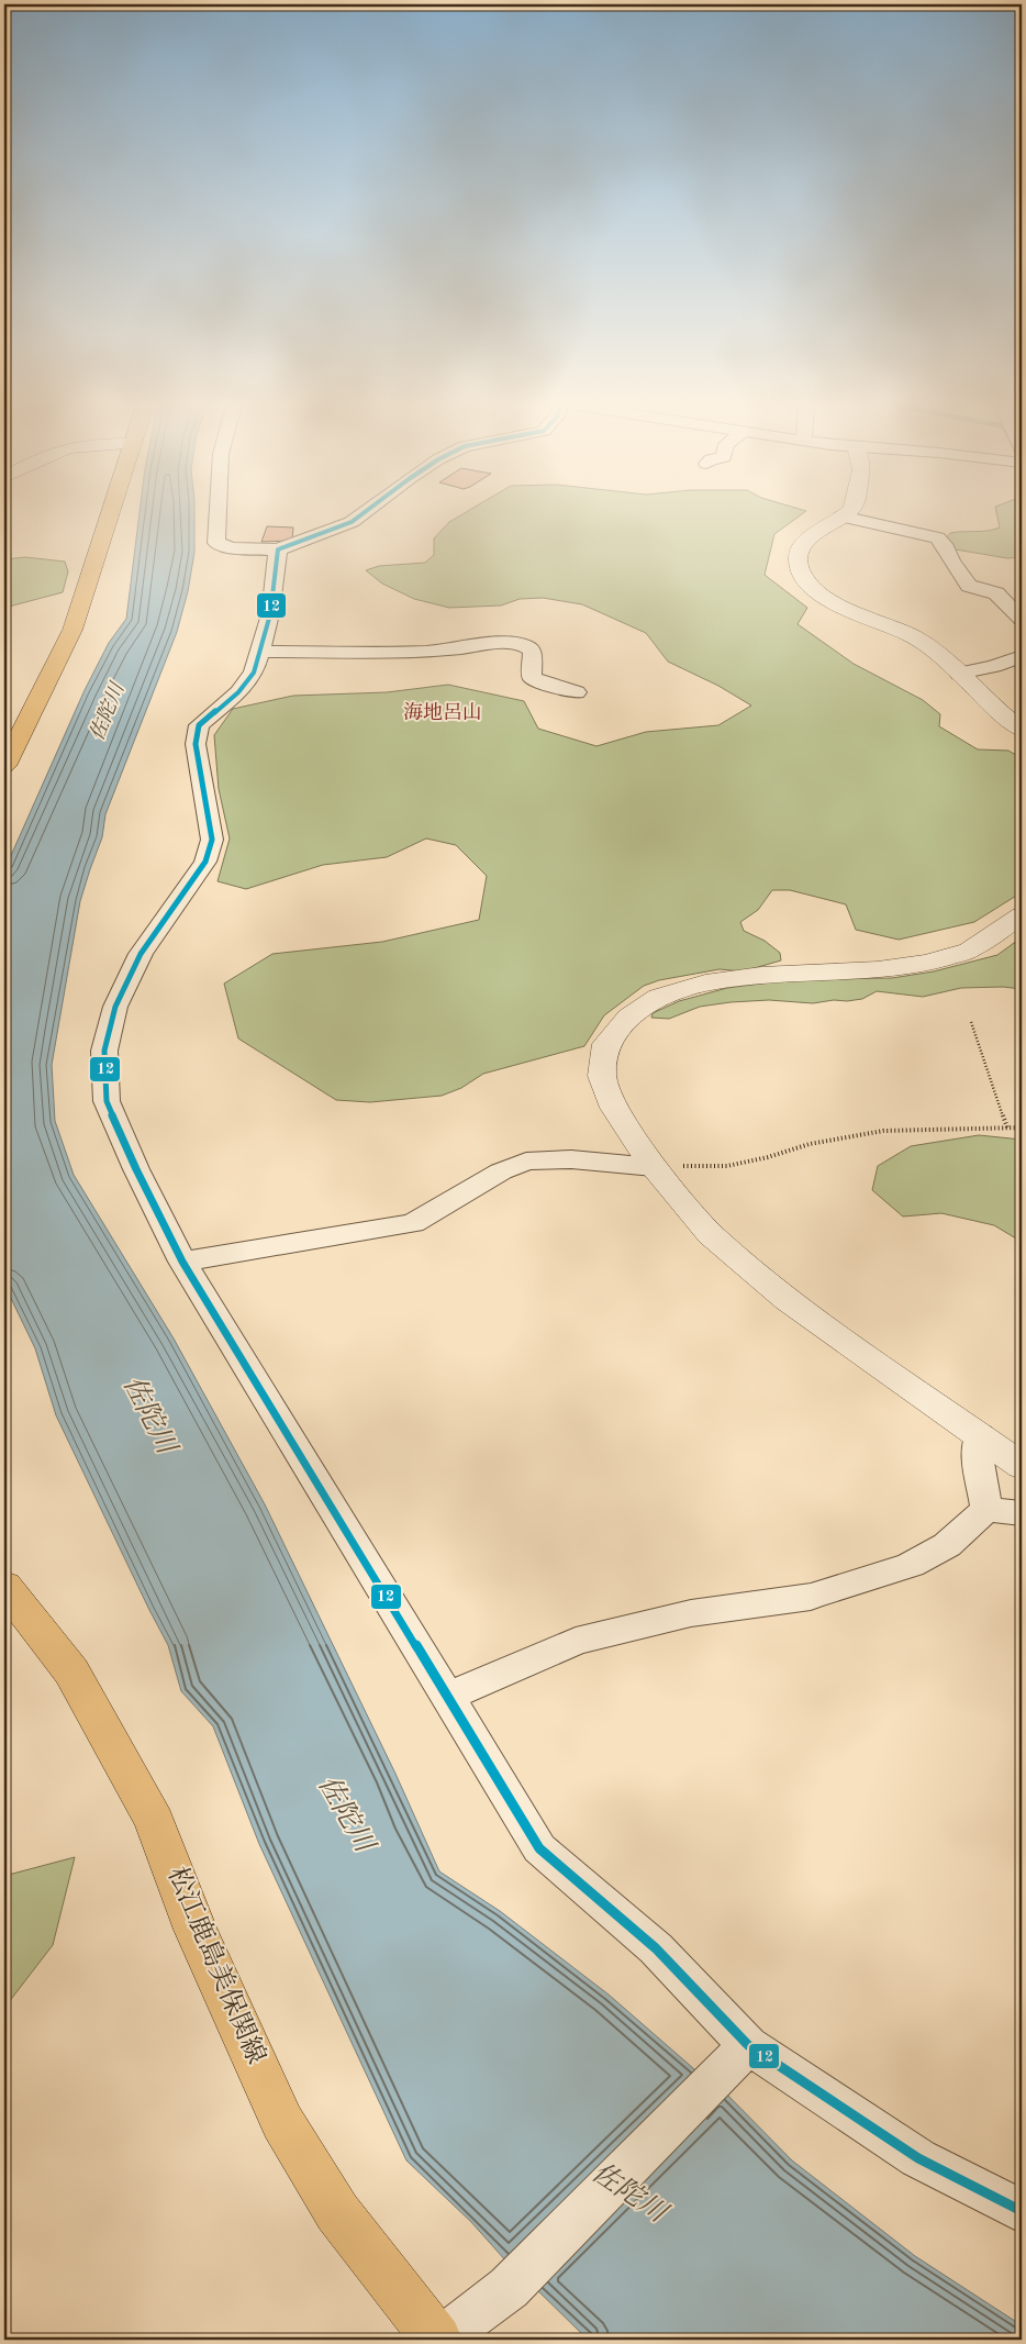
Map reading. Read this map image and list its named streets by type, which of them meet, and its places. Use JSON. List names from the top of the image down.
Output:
{
  "streets": {
    "main road": ["松江鹿島美保関線"]
  },
  "districts": ["海地呂山"],
  "water": ["佐陀川"],
  "lines": ["transit line 12"]
}
